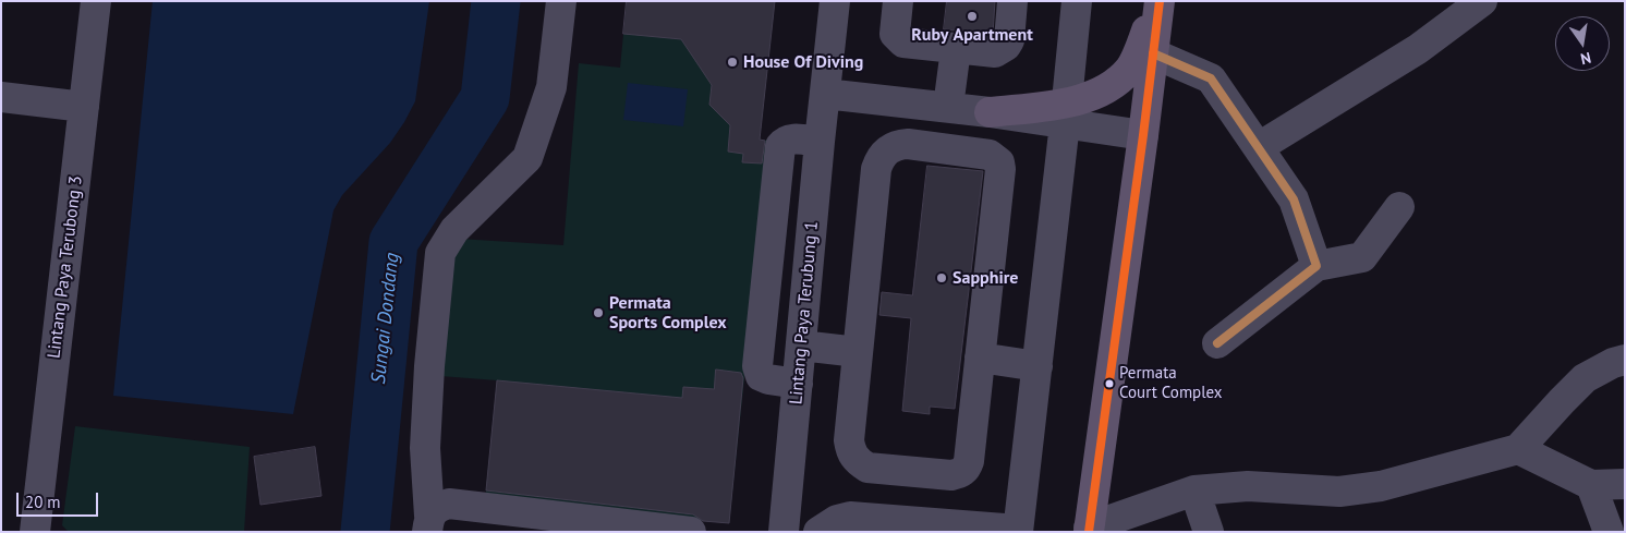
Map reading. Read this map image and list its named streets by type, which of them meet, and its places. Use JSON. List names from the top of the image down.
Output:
{
  "streets": {
    "street": ["Lintang Paya Terubong 3", "Lintang Paya Terubung 1"]
  },
  "water": ["Sungai Dondang"],
  "places": [
    "Ruby Apartment",
    "House Of Diving",
    "Sapphire",
    "Permata Sports Complex",
    "Permata Court Complex"
  ],
  "scale_bar": "20 m",
  "north": "bottom"
}
